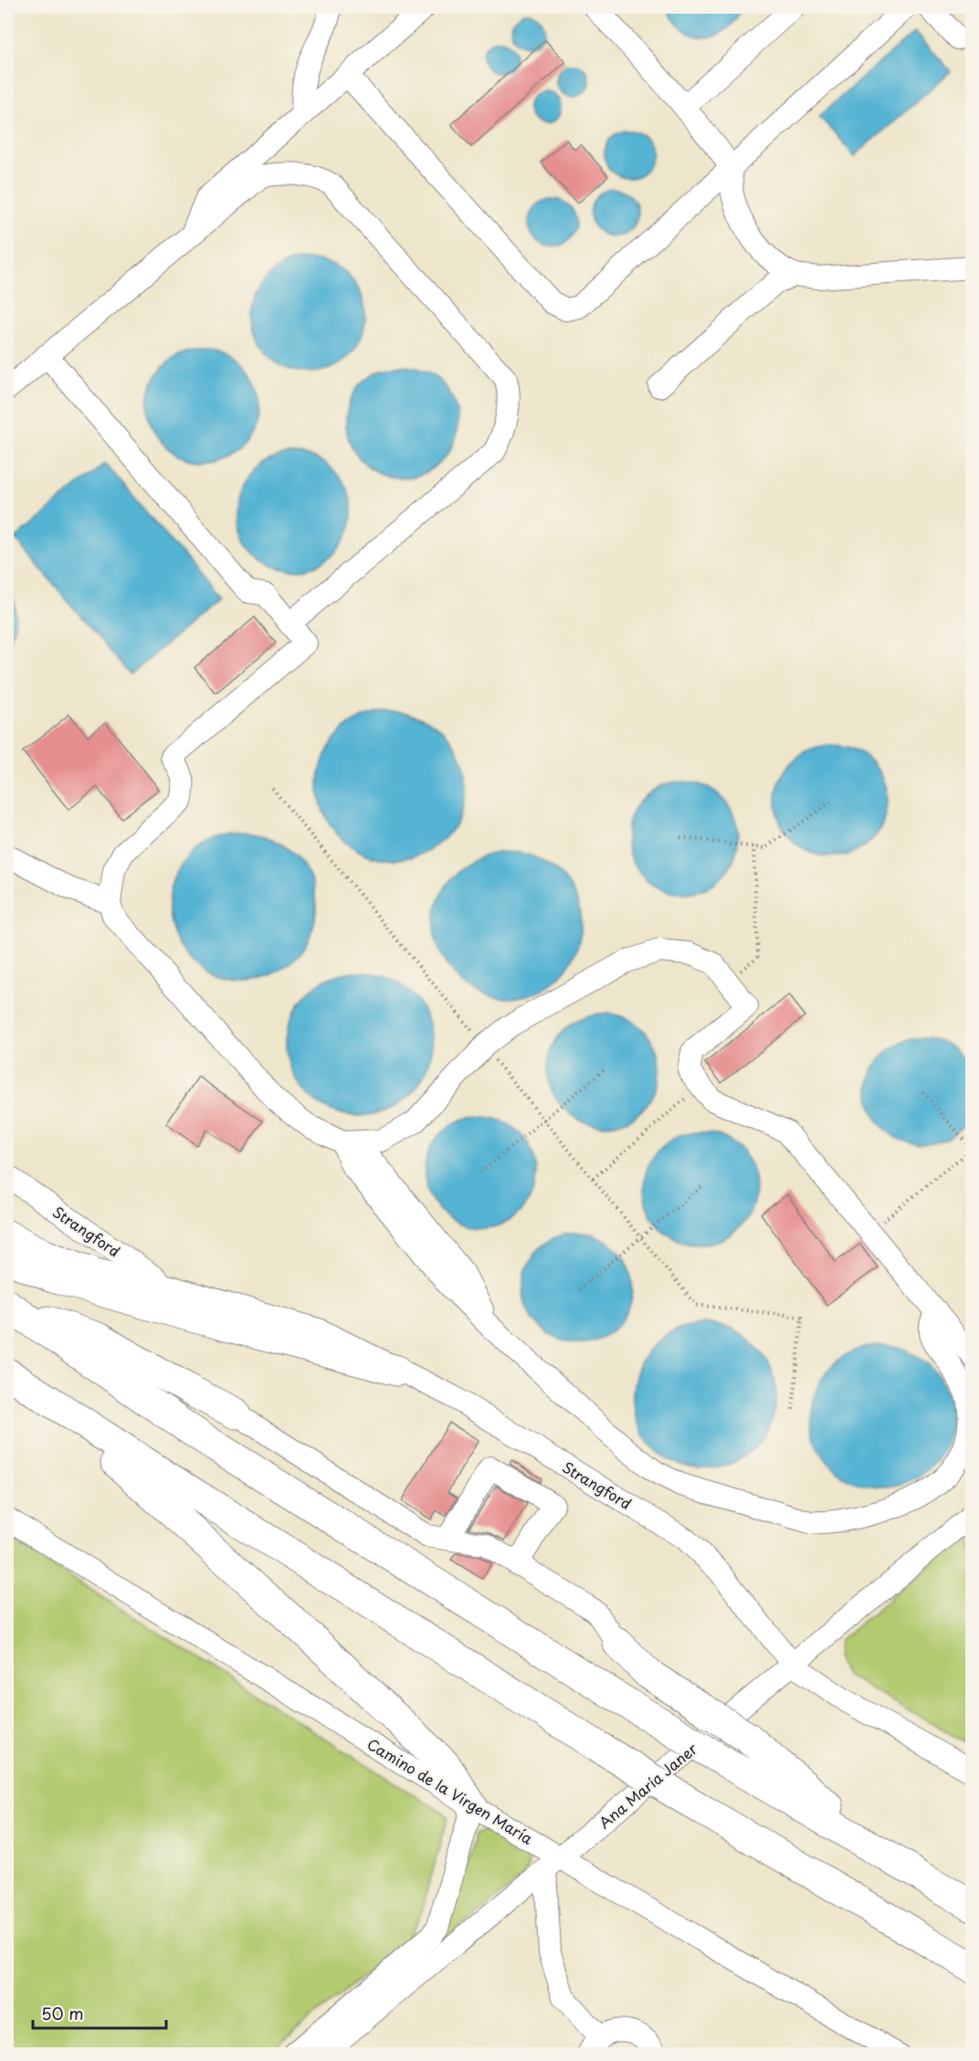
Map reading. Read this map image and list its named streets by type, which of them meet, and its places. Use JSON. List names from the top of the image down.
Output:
{
  "streets": {
    "street": ["Strangford", "Ana María Janer", "Camino de la Virgen María"]
  },
  "crossings": [
    ["Strangford", "Ana María Janer"],
    ["Ana María Janer", "Camino de la Virgen María"]
  ],
  "scale_bar": "50 m"
}
